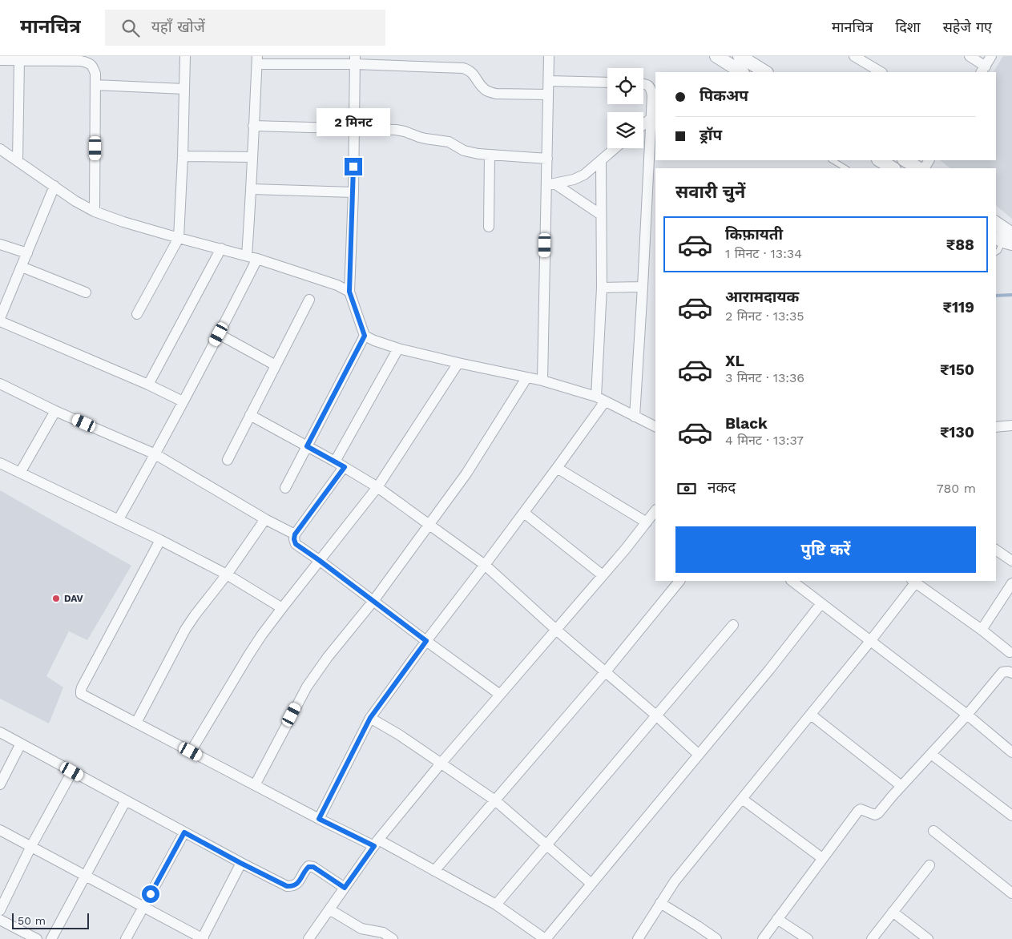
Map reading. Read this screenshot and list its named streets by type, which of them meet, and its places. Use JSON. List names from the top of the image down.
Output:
{
  "places": ["DAV"],
  "scale_bar": "50 m",
  "page": {
    "header": "मानचित्र",
    "search": "यहाँ खोजें",
    "nav": ["मानचित्र", "दिशा", "सहेजे गए"],
    "banner": ["पिकअप", "ड्रॉप"],
    "bubble": "2 मिनट",
    "heading": "सवारी चुनें",
    "list": [
      {
        "name": "किफ़ायती",
        "note": "1 मिनट · 13:34",
        "value": "₹88"
      },
      {
        "name": "आरामदायक",
        "note": "2 मिनट · 13:35",
        "value": "₹119"
      },
      {
        "name": "XL",
        "note": "3 मिनट · 13:36",
        "value": "₹150"
      },
      {
        "name": "Black",
        "note": "4 मिनट · 13:37",
        "value": "₹130"
      }
    ],
    "pay": ["नकद", "780 m"],
    "buttons": "पुष्टि करें",
    "scale": "50 m"
  }
}
